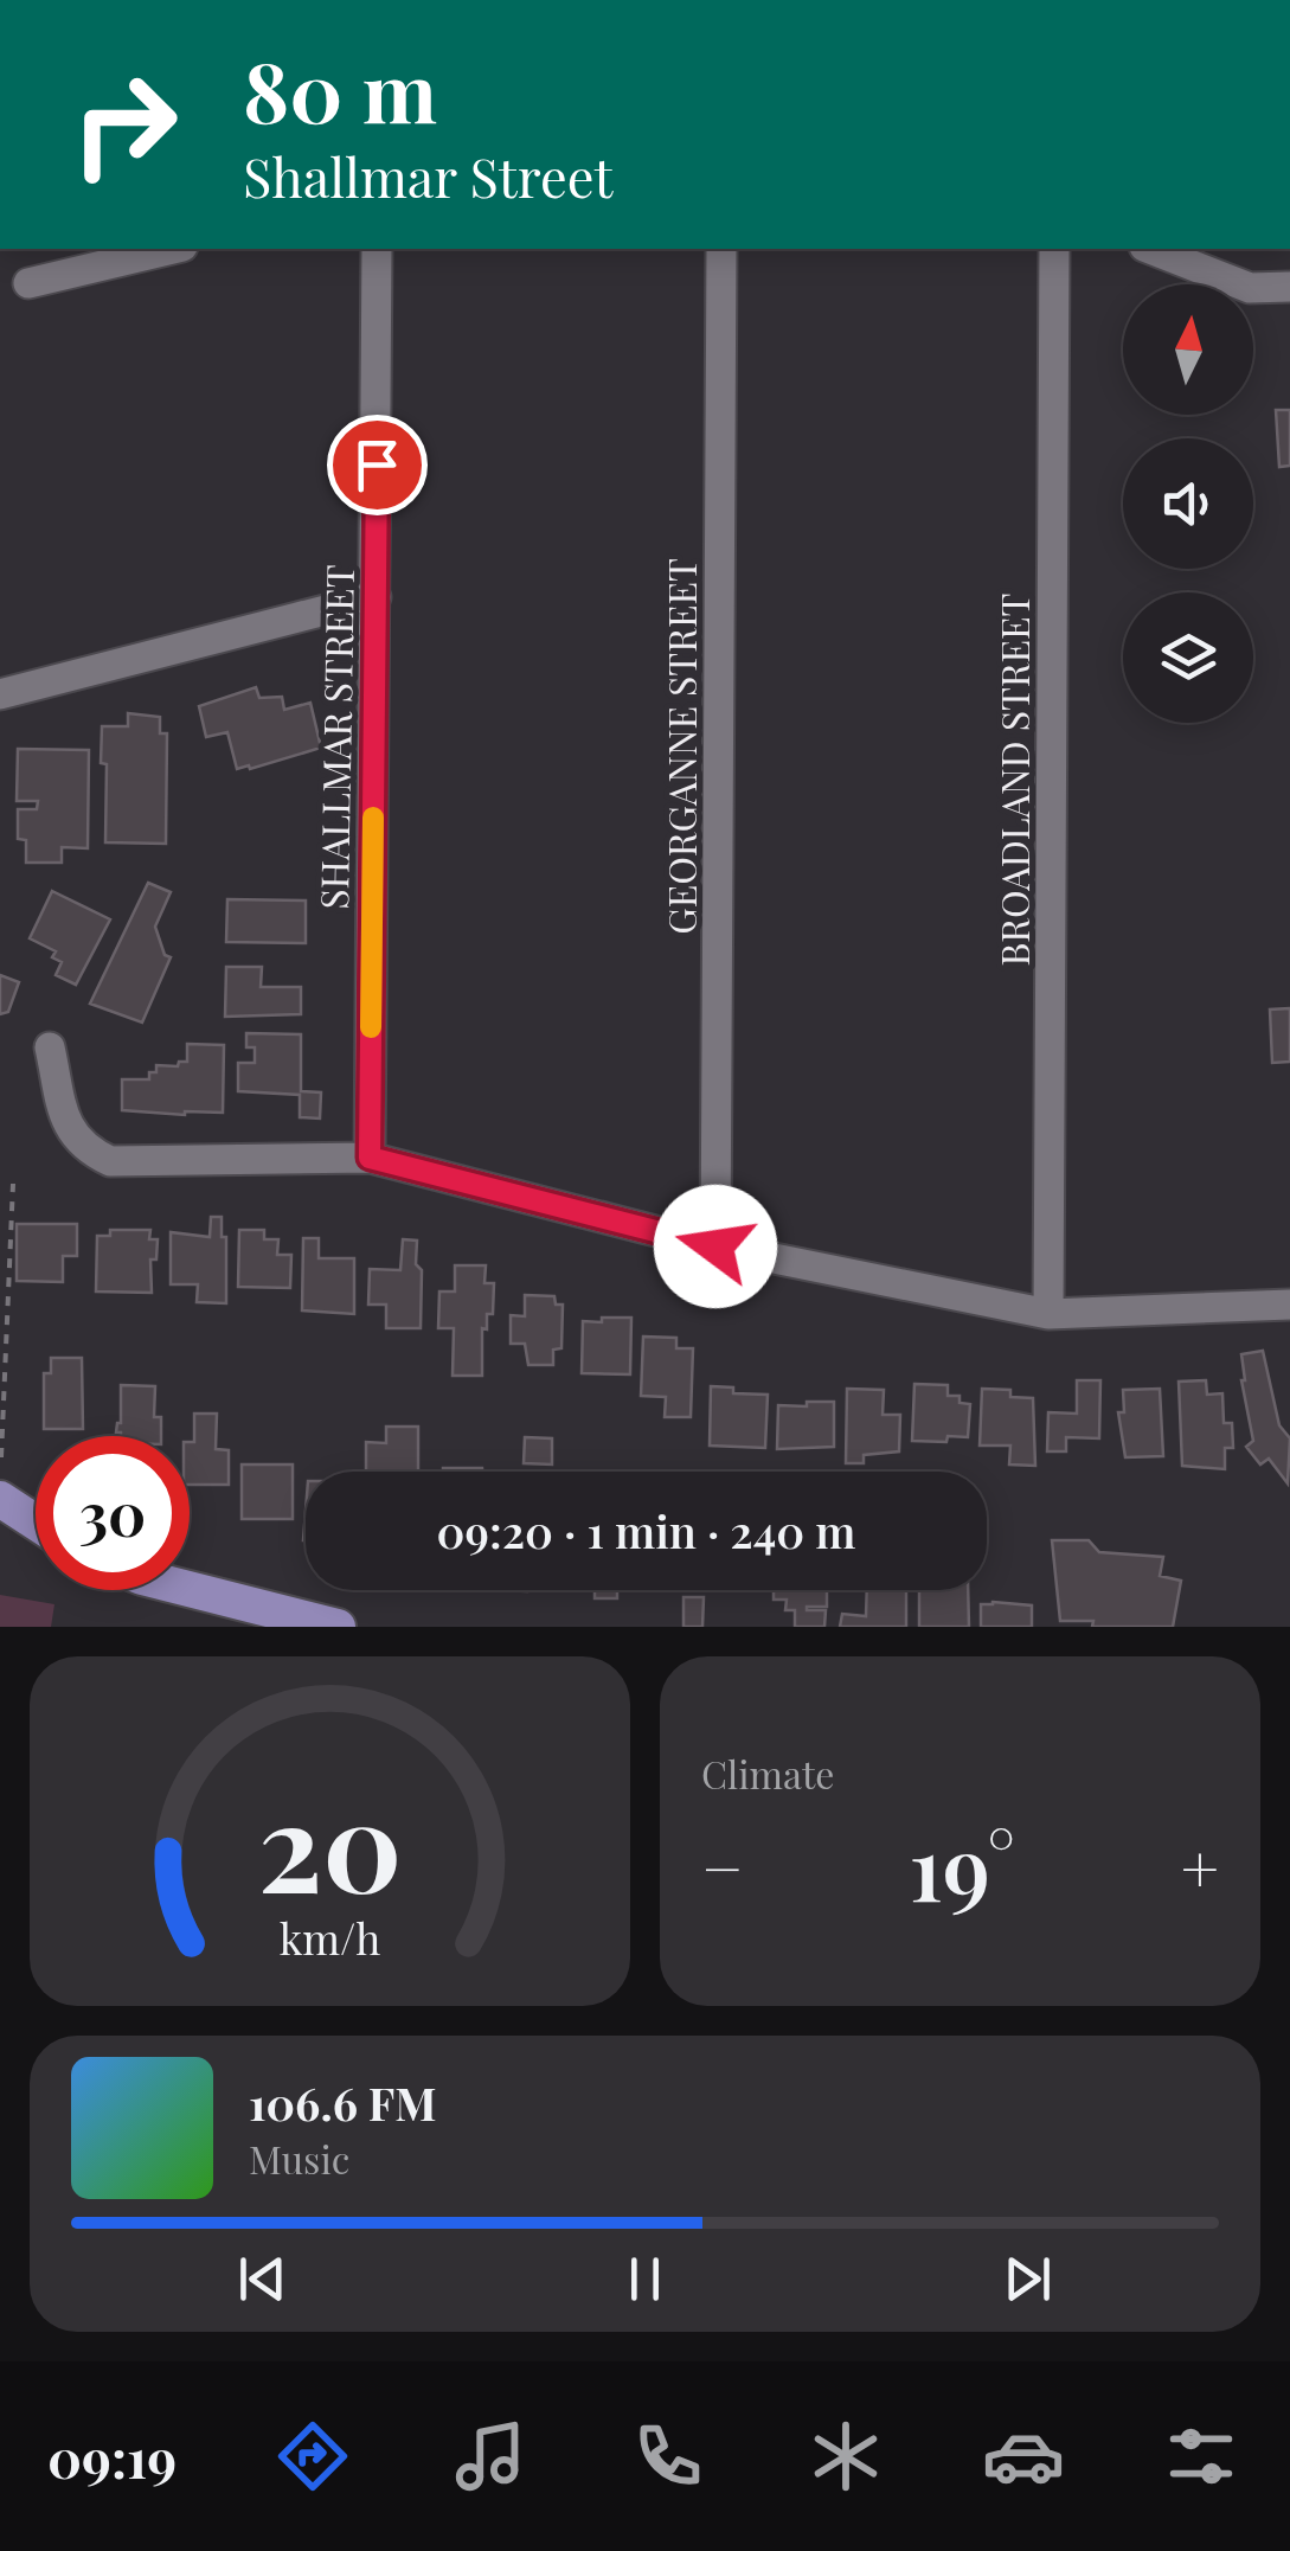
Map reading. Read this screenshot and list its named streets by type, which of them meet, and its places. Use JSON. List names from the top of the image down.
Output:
{
  "streets": {
    "street": ["SHALLMAR STREET", "GEORGANNE STREET", "BROADLAND STREET"]
  },
  "north": "top",
  "page": {
    "turn": ["80 m", "Shallmar Street"],
    "limit": "30",
    "trip": "09:20 · 1 min · 240 m",
    "tile": "Climate",
    "heat": ["−", "19°", "+"],
    "song": ["106.6 FM", "Music"],
    "tabs": "09:19",
    "gauge": ["20", "km/h"]
  }
}
